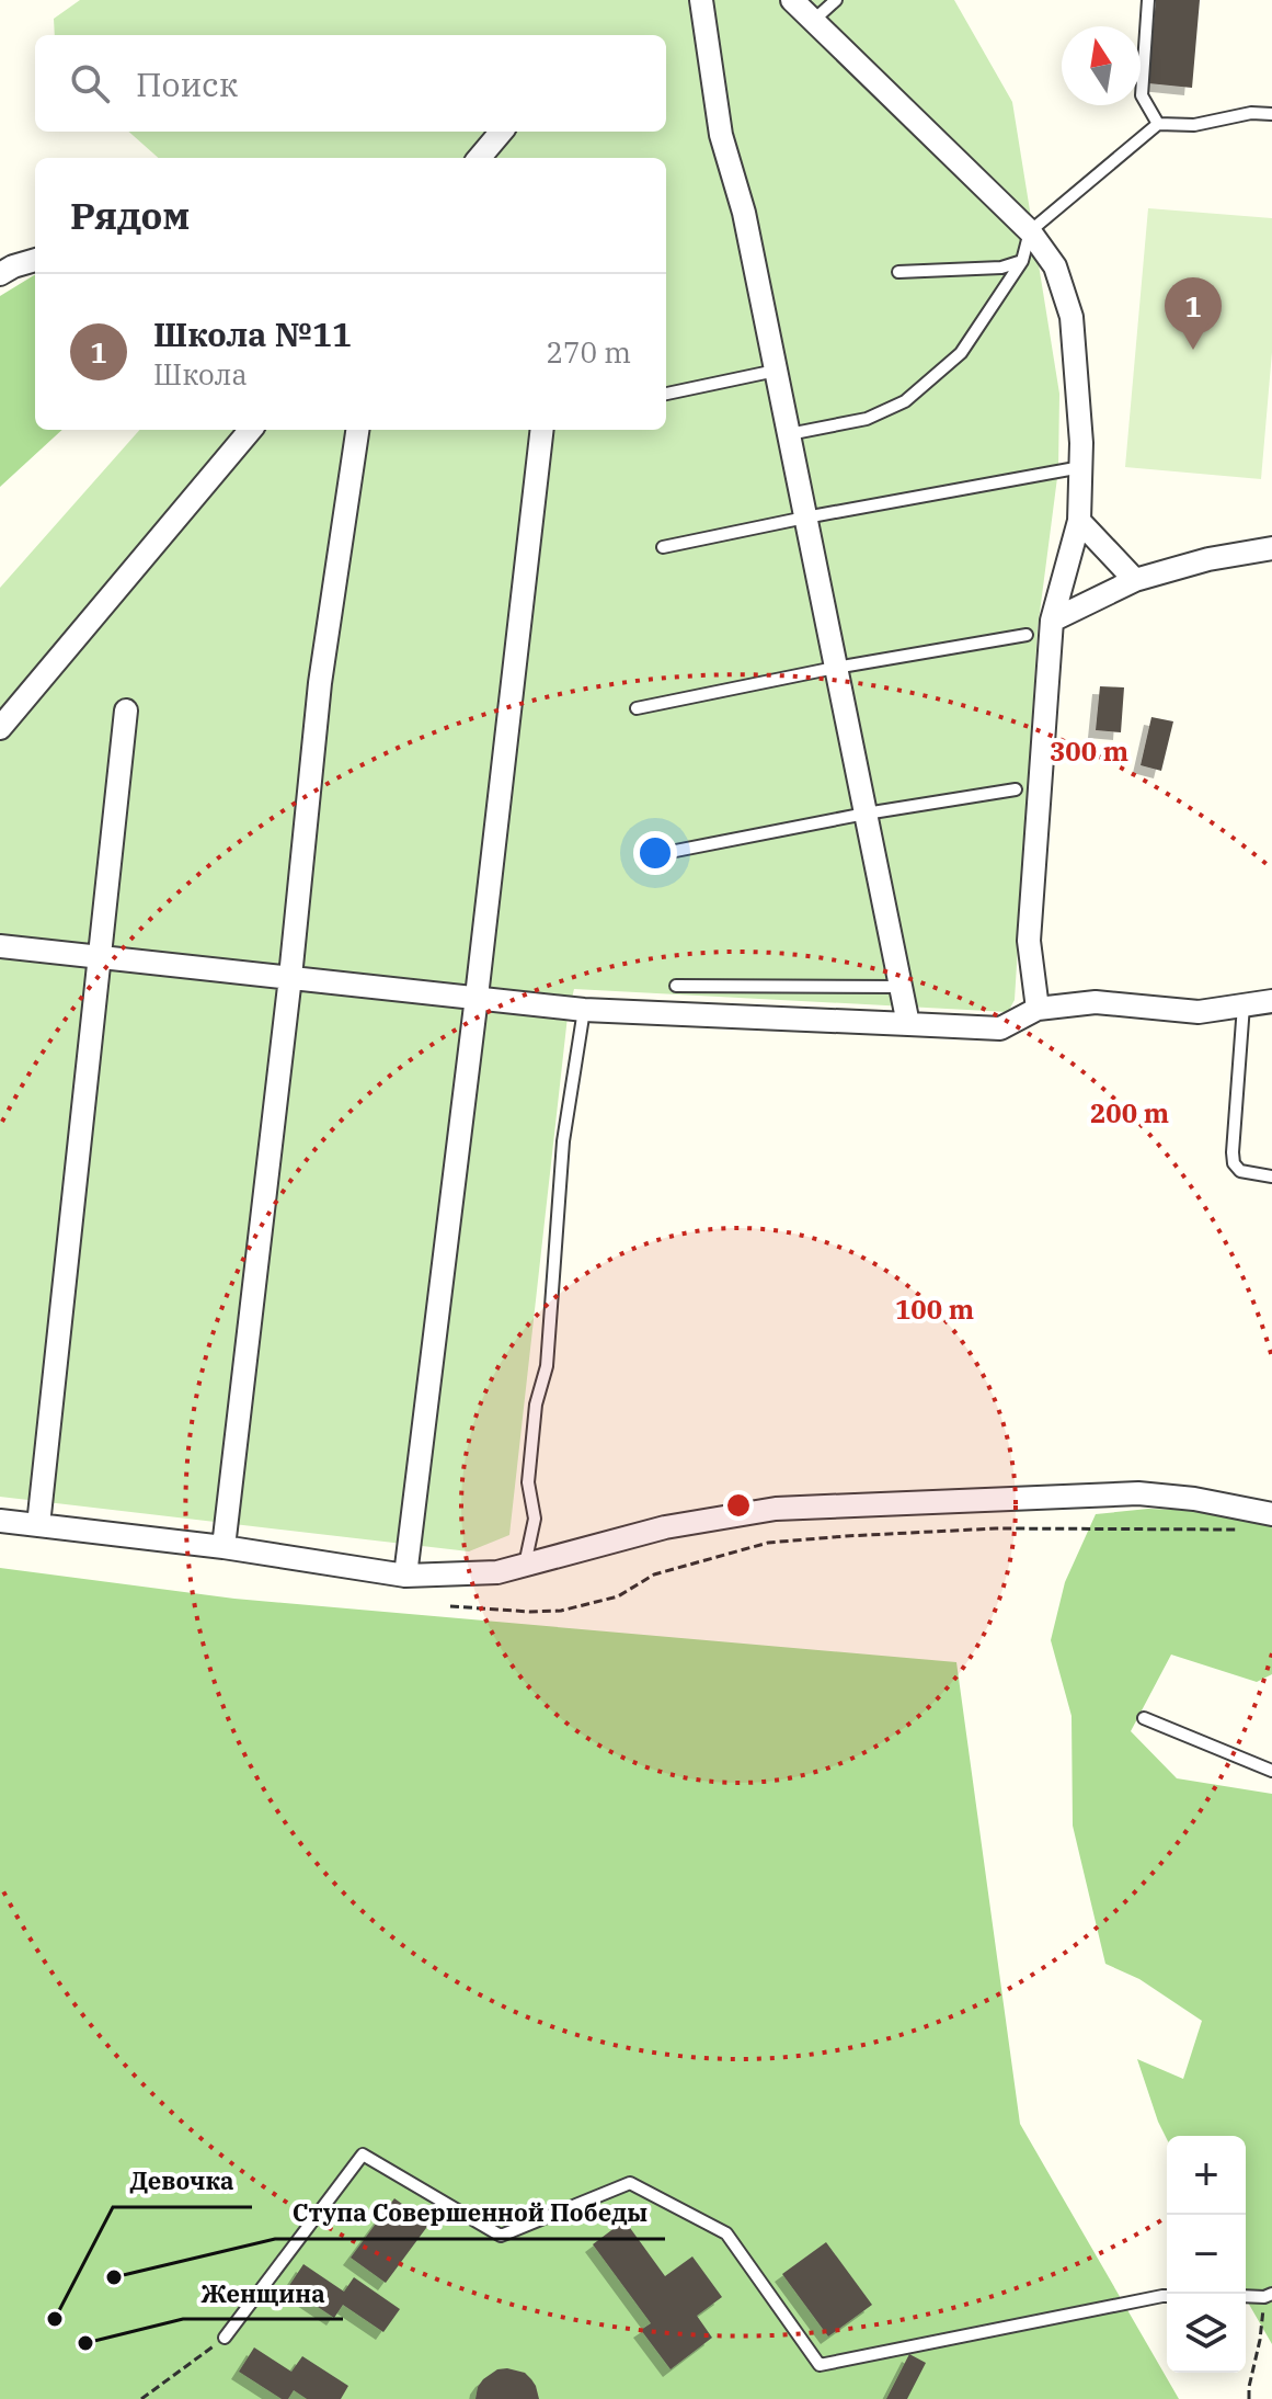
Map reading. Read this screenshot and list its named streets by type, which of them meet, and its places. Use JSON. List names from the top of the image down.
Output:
{
  "places": ["Ступа Совершенной Победы", "Девочка", "Женщина"],
  "north": "top",
  "page": {
    "search": "Поиск",
    "heading": "Рядом",
    "list": [
      {
        "mark": "1",
        "name": "Школа №11",
        "note": "Школа",
        "value": "270 m"
      }
    ],
    "pins": "1",
    "map_buttons": ["+", "−"]
  },
  "rings": ["300 m", "200 m", "100 m"]
}
